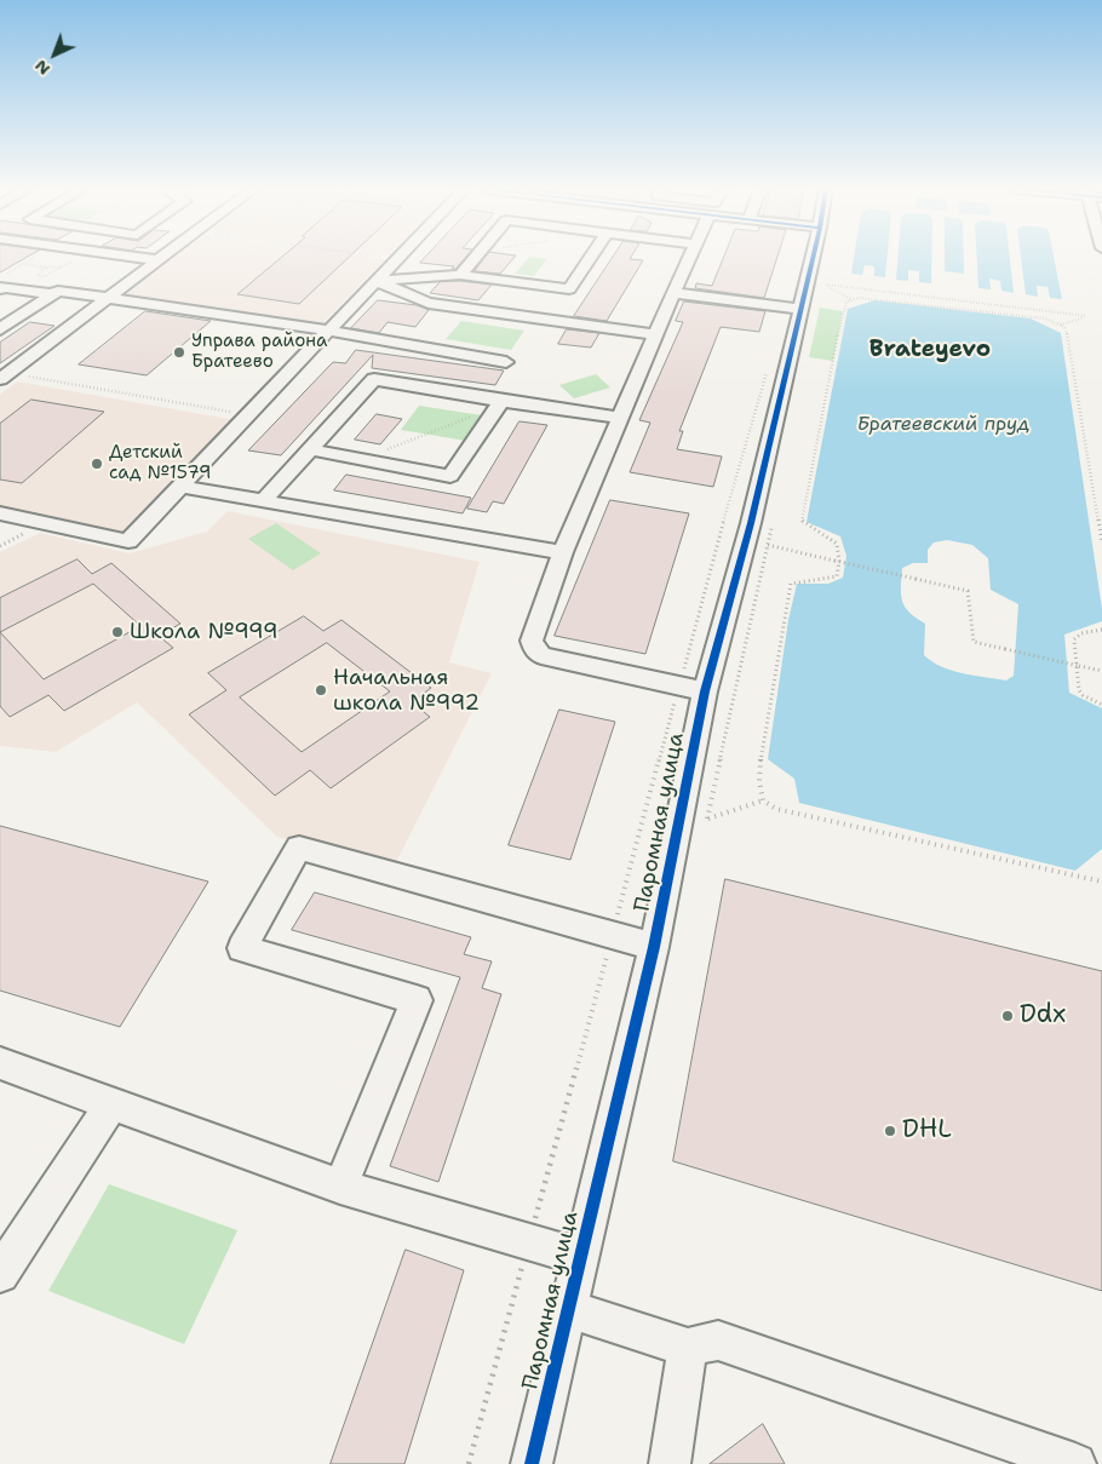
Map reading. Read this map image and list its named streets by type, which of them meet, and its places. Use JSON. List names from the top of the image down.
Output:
{
  "streets": {
    "street": ["Паромная улица"]
  },
  "districts": ["Brateyevo"],
  "water": ["Братеевский пруд"],
  "places": [
    "Управа района Братеево",
    "Детский сад №1579",
    "Школа №999",
    "Начальная школа №992",
    "Ddx",
    "DHL"
  ],
  "north": "bottom left"
}
